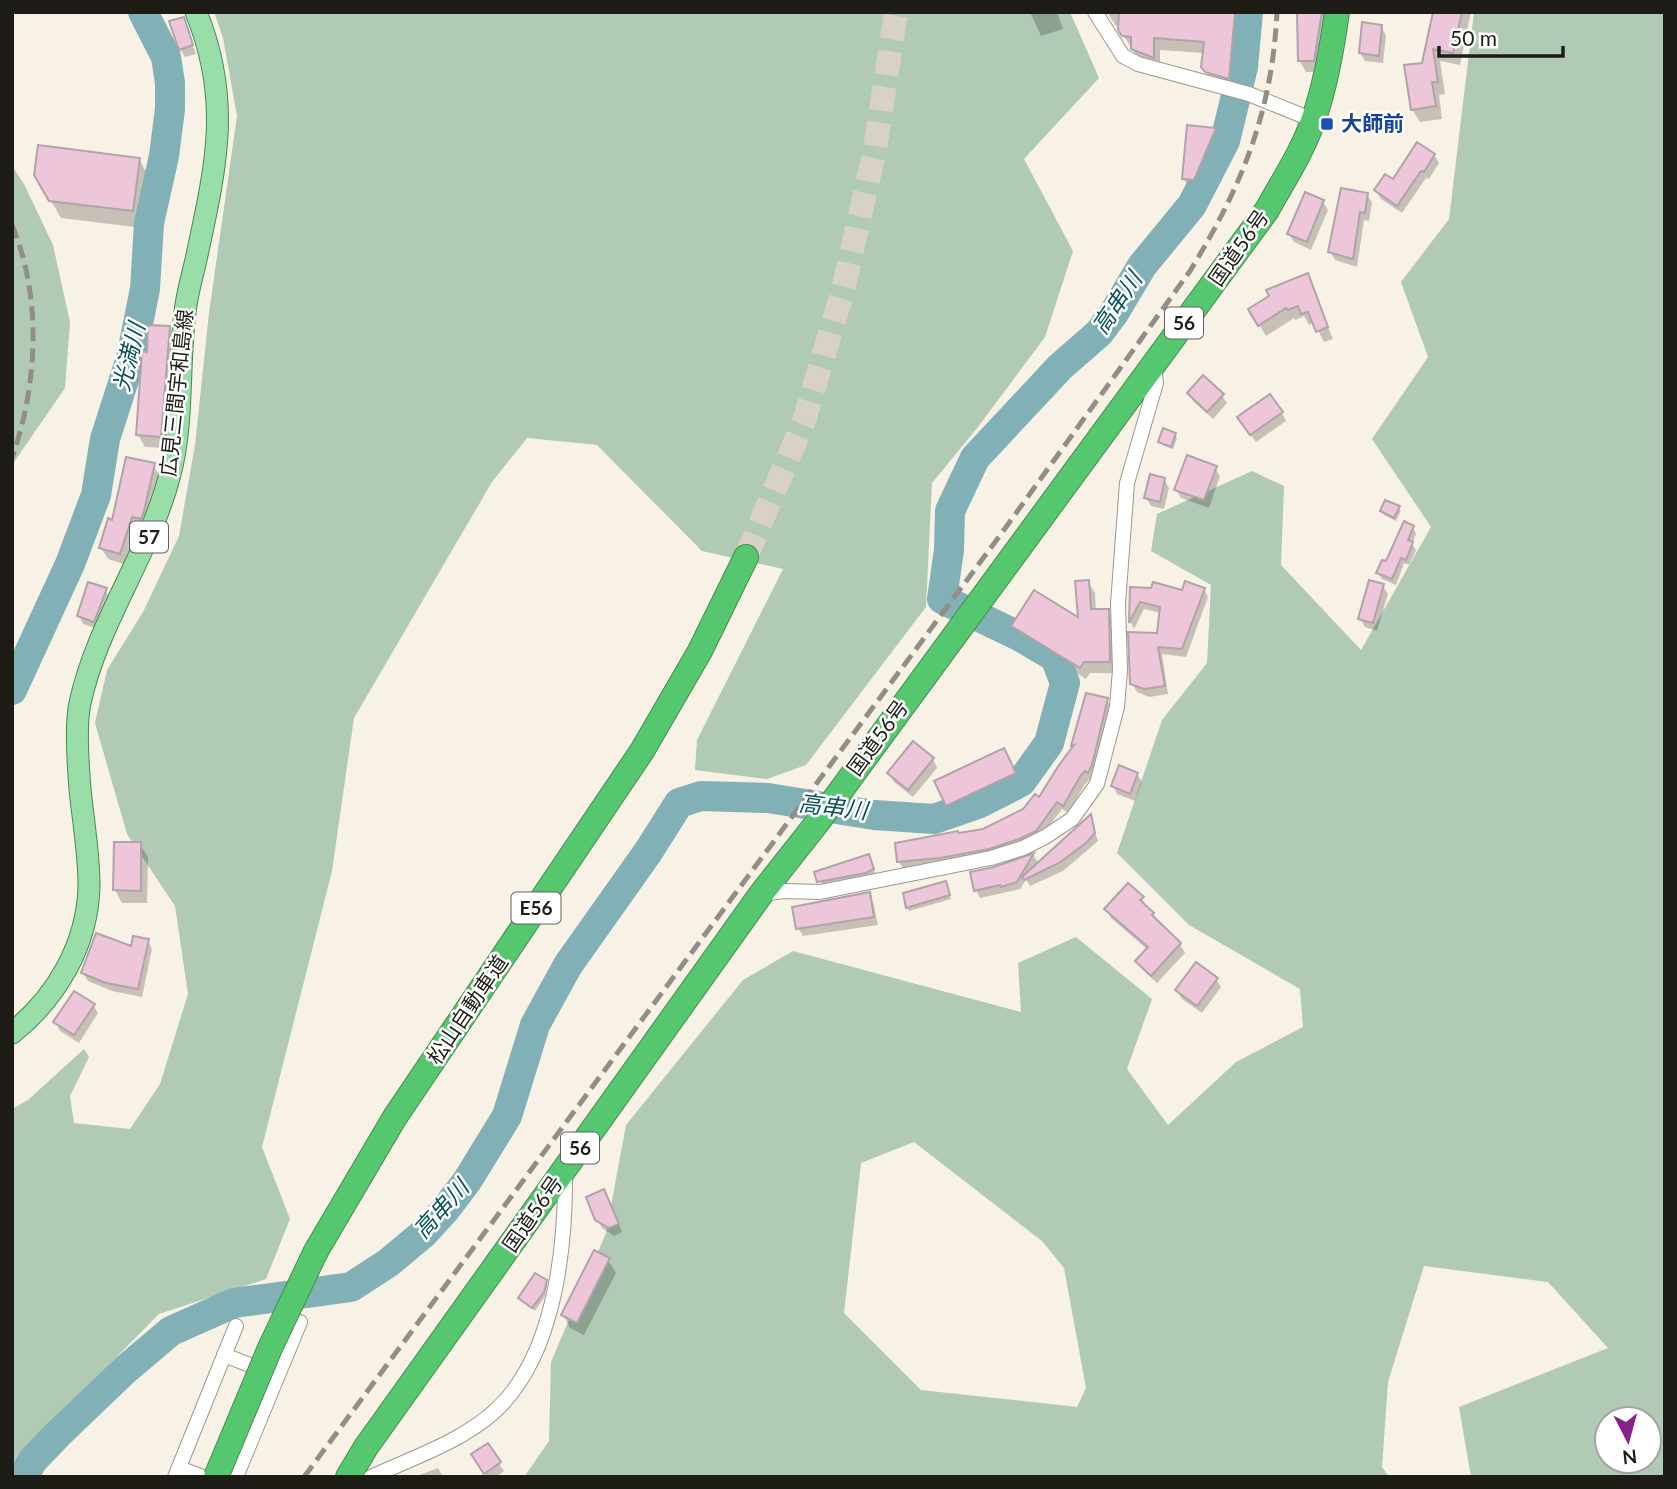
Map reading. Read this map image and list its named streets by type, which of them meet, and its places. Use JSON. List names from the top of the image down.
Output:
{
  "streets": {
    "highway": [
      "国道56号",
      "56",
      "E56",
      "松山自動車道"
    ],
    "main road": ["広見三間宇和島線", "57"]
  },
  "water": ["高串川", "光満川"],
  "places": {
    "transit": ["大師前"]
  },
  "scale_bar": "50 m",
  "north": "bottom"
}
